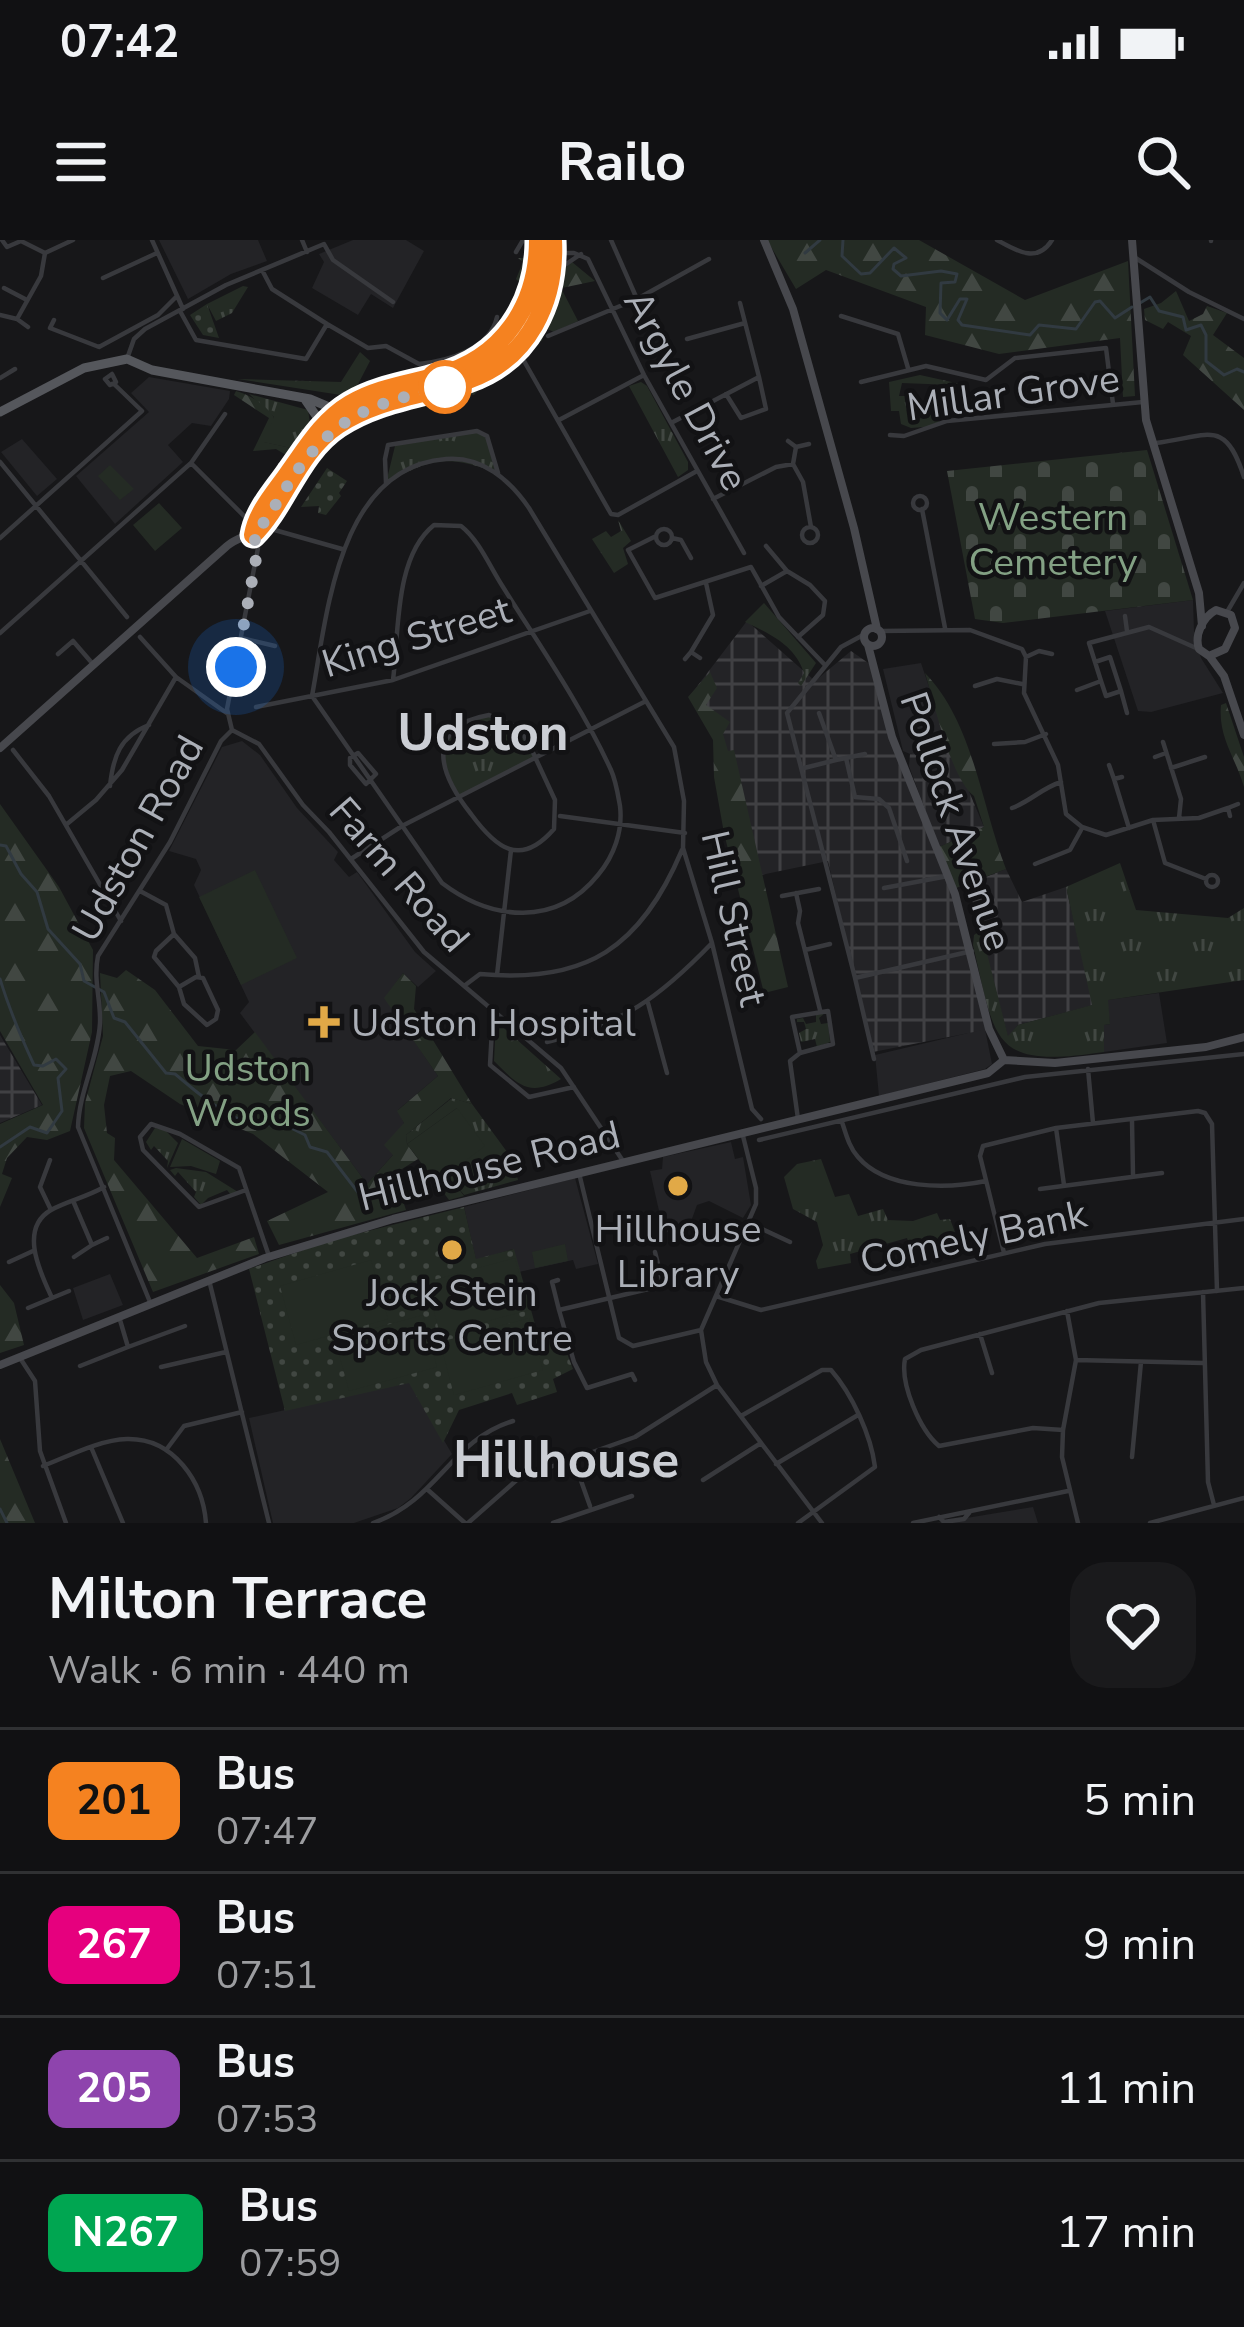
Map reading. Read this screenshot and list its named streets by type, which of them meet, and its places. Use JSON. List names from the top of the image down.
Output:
{
  "streets": {
    "street": [
      "Argyle Drive",
      "Millar Grove",
      "King Street",
      "Pollock Avenue",
      "Udston Road",
      "Farm Road",
      "Hill Street",
      "Hillhouse Road",
      "Comely Bank"
    ]
  },
  "crossings": [
    ["King Street", "Hill Street"],
    ["Pollock Avenue", "Hillhouse Road"],
    ["Udston Road", "Farm Road"],
    ["Udston Road", "Hillhouse Road"],
    ["Farm Road", "Hillhouse Road"]
  ],
  "districts": ["Udston", "Hillhouse"],
  "parks": ["Western Cemetery", "Udston Woods"],
  "places": {
    "health": ["Udston Hospital"],
    "other": ["Hillhouse Library", "Jock Stein Sports Centre"]
  },
  "lines": ["bus line 201"],
  "page": {
    "status": "07:42",
    "header": "Railo",
    "heading": ["Milton Terrace", "Walk · 6 min · 440 m"],
    "list": [
      {
        "mark": "201",
        "name": "Bus",
        "note": "07:47",
        "value": "5 min"
      },
      {
        "mark": "267",
        "name": "Bus",
        "note": "07:51",
        "value": "9 min"
      },
      {
        "mark": "205",
        "name": "Bus",
        "note": "07:53",
        "value": "11 min"
      },
      {
        "mark": "N267",
        "name": "Bus",
        "note": "07:59",
        "value": "17 min"
      }
    ]
  }
}
